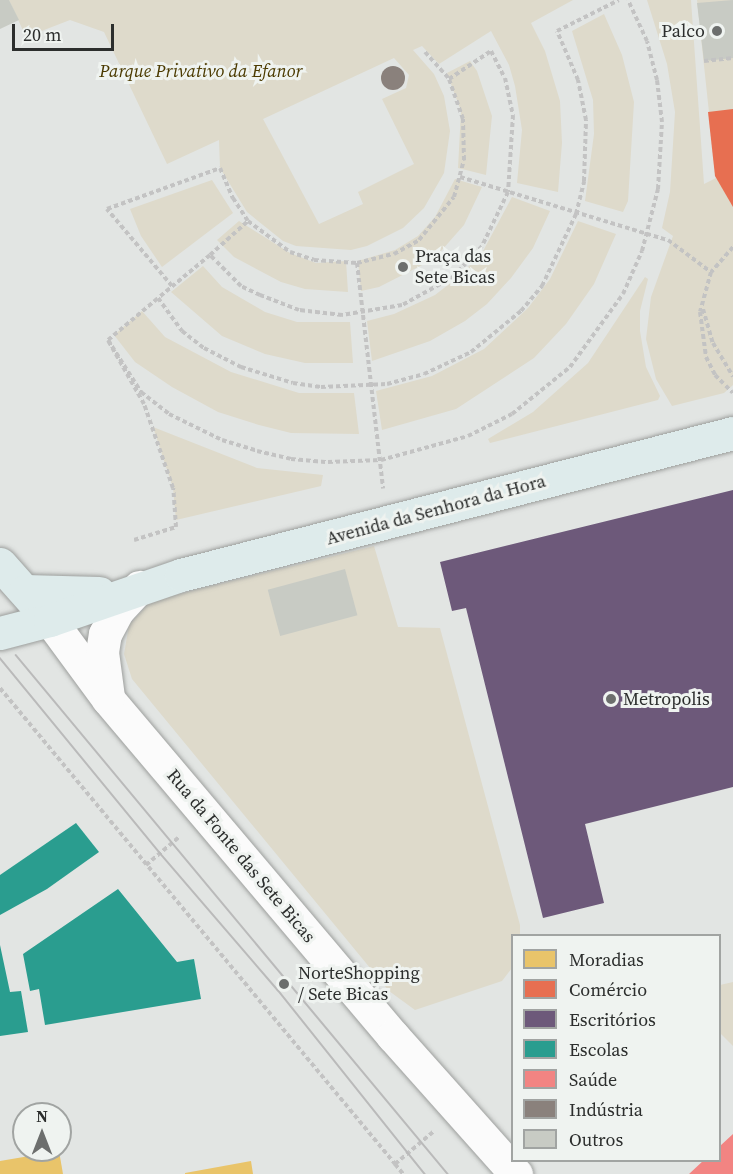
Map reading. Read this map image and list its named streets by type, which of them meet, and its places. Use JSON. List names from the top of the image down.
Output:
{
  "streets": {
    "main road": ["Avenida da Senhora da Hora", "Rua da Fonte das Sete Bicas"]
  },
  "crossings": [
    ["Avenida da Senhora da Hora", "Rua da Fonte das Sete Bicas"]
  ],
  "parks": ["Parque Privativo da Efanor"],
  "places": [
    "Palco",
    "Praça das Sete Bicas",
    "Metropolis",
    "NorteShopping / Sete Bicas"
  ],
  "legend": [
    "Moradias",
    "Comércio",
    "Escritórios",
    "Escolas",
    "Saúde",
    "Indústria",
    "Outros"
  ],
  "scale_bar": "20 m",
  "north": "top"
}
